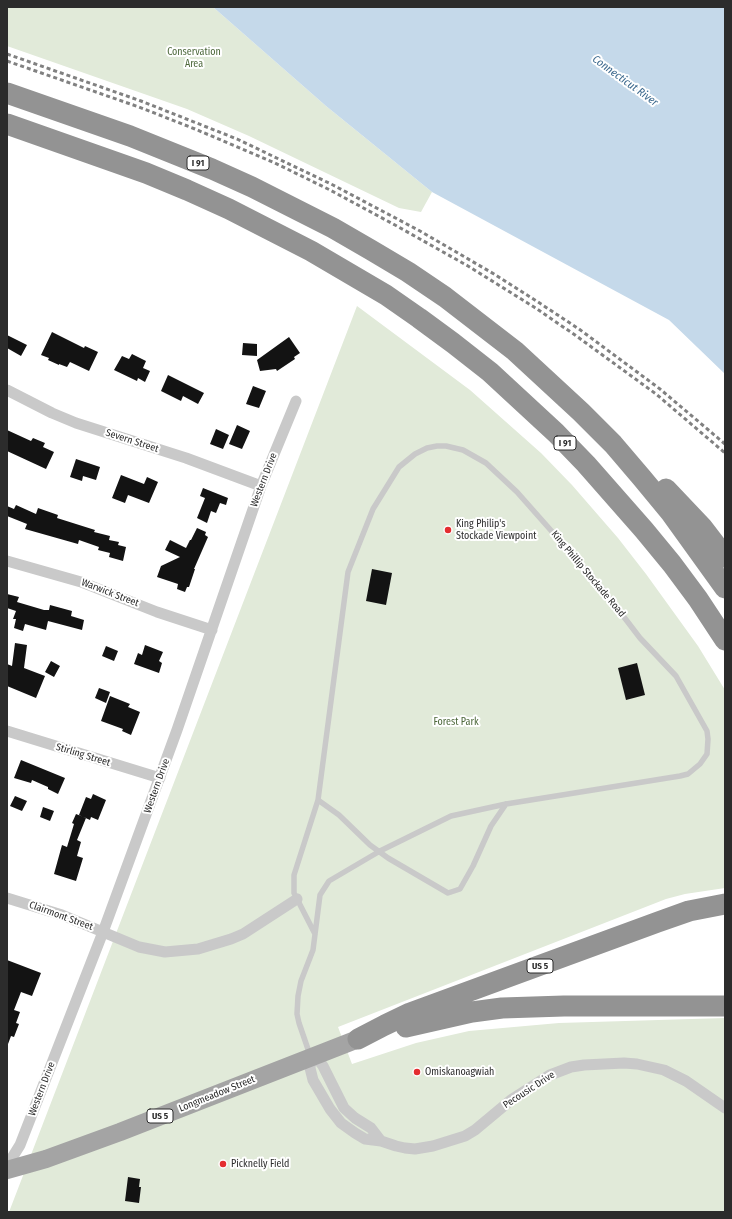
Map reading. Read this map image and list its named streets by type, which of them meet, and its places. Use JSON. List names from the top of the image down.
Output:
{
  "streets": {
    "highway": ["I 91", "US 5"],
    "main road": ["Longmeadow Street"],
    "street": [
      "Severn Street",
      "Western Drive",
      "Warwick Street",
      "Stirling Street",
      "Clairmont Street",
      "Pecousic Drive"
    ],
    "lane": ["King Phillip Stockade Road"]
  },
  "crossings": [
    ["Severn Street", "Western Drive"],
    ["Western Drive", "Warwick Street"],
    ["Western Drive", "Stirling Street"],
    ["Western Drive", "Clairmont Street"],
    ["King Phillip Stockade Road", "Clairmont Street"],
    ["King Phillip Stockade Road", "Pecousic Drive"],
    ["King Phillip Stockade Road", "Longmeadow Street"],
    ["US 5", "Longmeadow Street"],
    ["Pecousic Drive", "Longmeadow Street"]
  ],
  "water": ["Connecticut River"],
  "parks": ["Conservation Area", "Forest Park"],
  "places": ["King Philip's Stockade Viewpoint", "Omiskanoagwiah", "Picknelly Field"]
}
